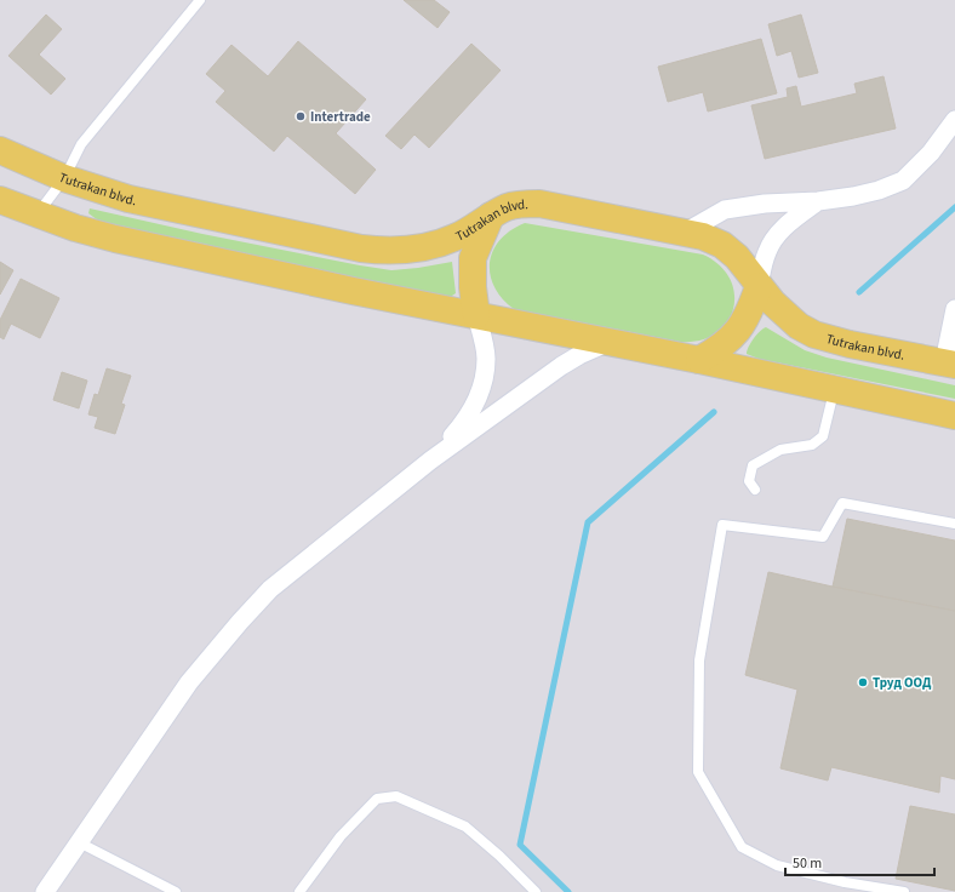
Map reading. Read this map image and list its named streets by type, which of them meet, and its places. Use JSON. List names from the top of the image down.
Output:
{
  "streets": {
    "main road": ["Tutrakan blvd."]
  },
  "places": ["Intertrade", "Труд ООД"],
  "scale_bar": "50 m"
}
